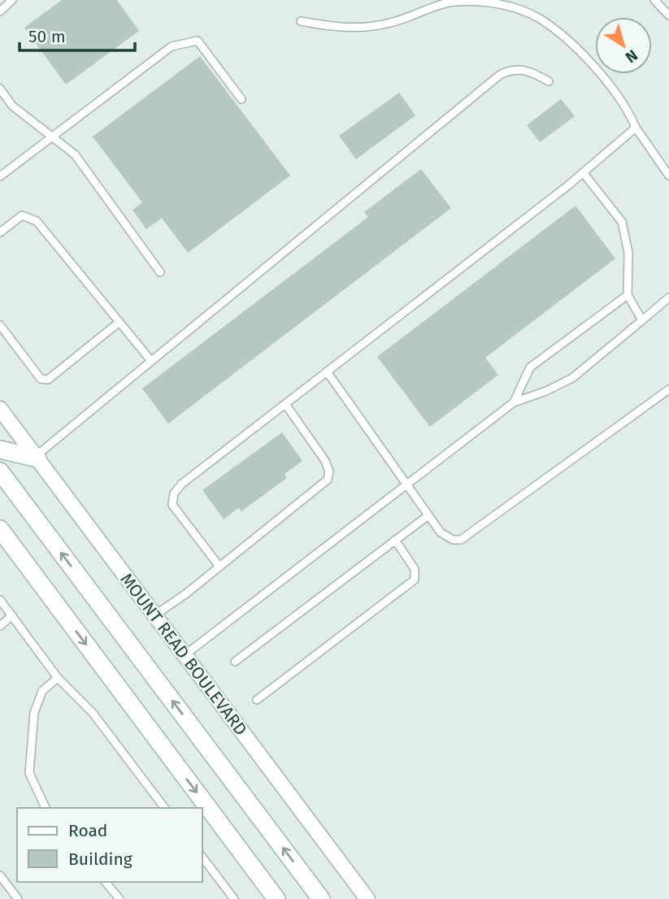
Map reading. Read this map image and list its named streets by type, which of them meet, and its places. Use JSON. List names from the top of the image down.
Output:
{
  "streets": {
    "street": ["MOUNT READ BOULEVARD"]
  },
  "legend": ["Road", "Building"],
  "scale_bar": "50 m",
  "north": "bottom right"
}
